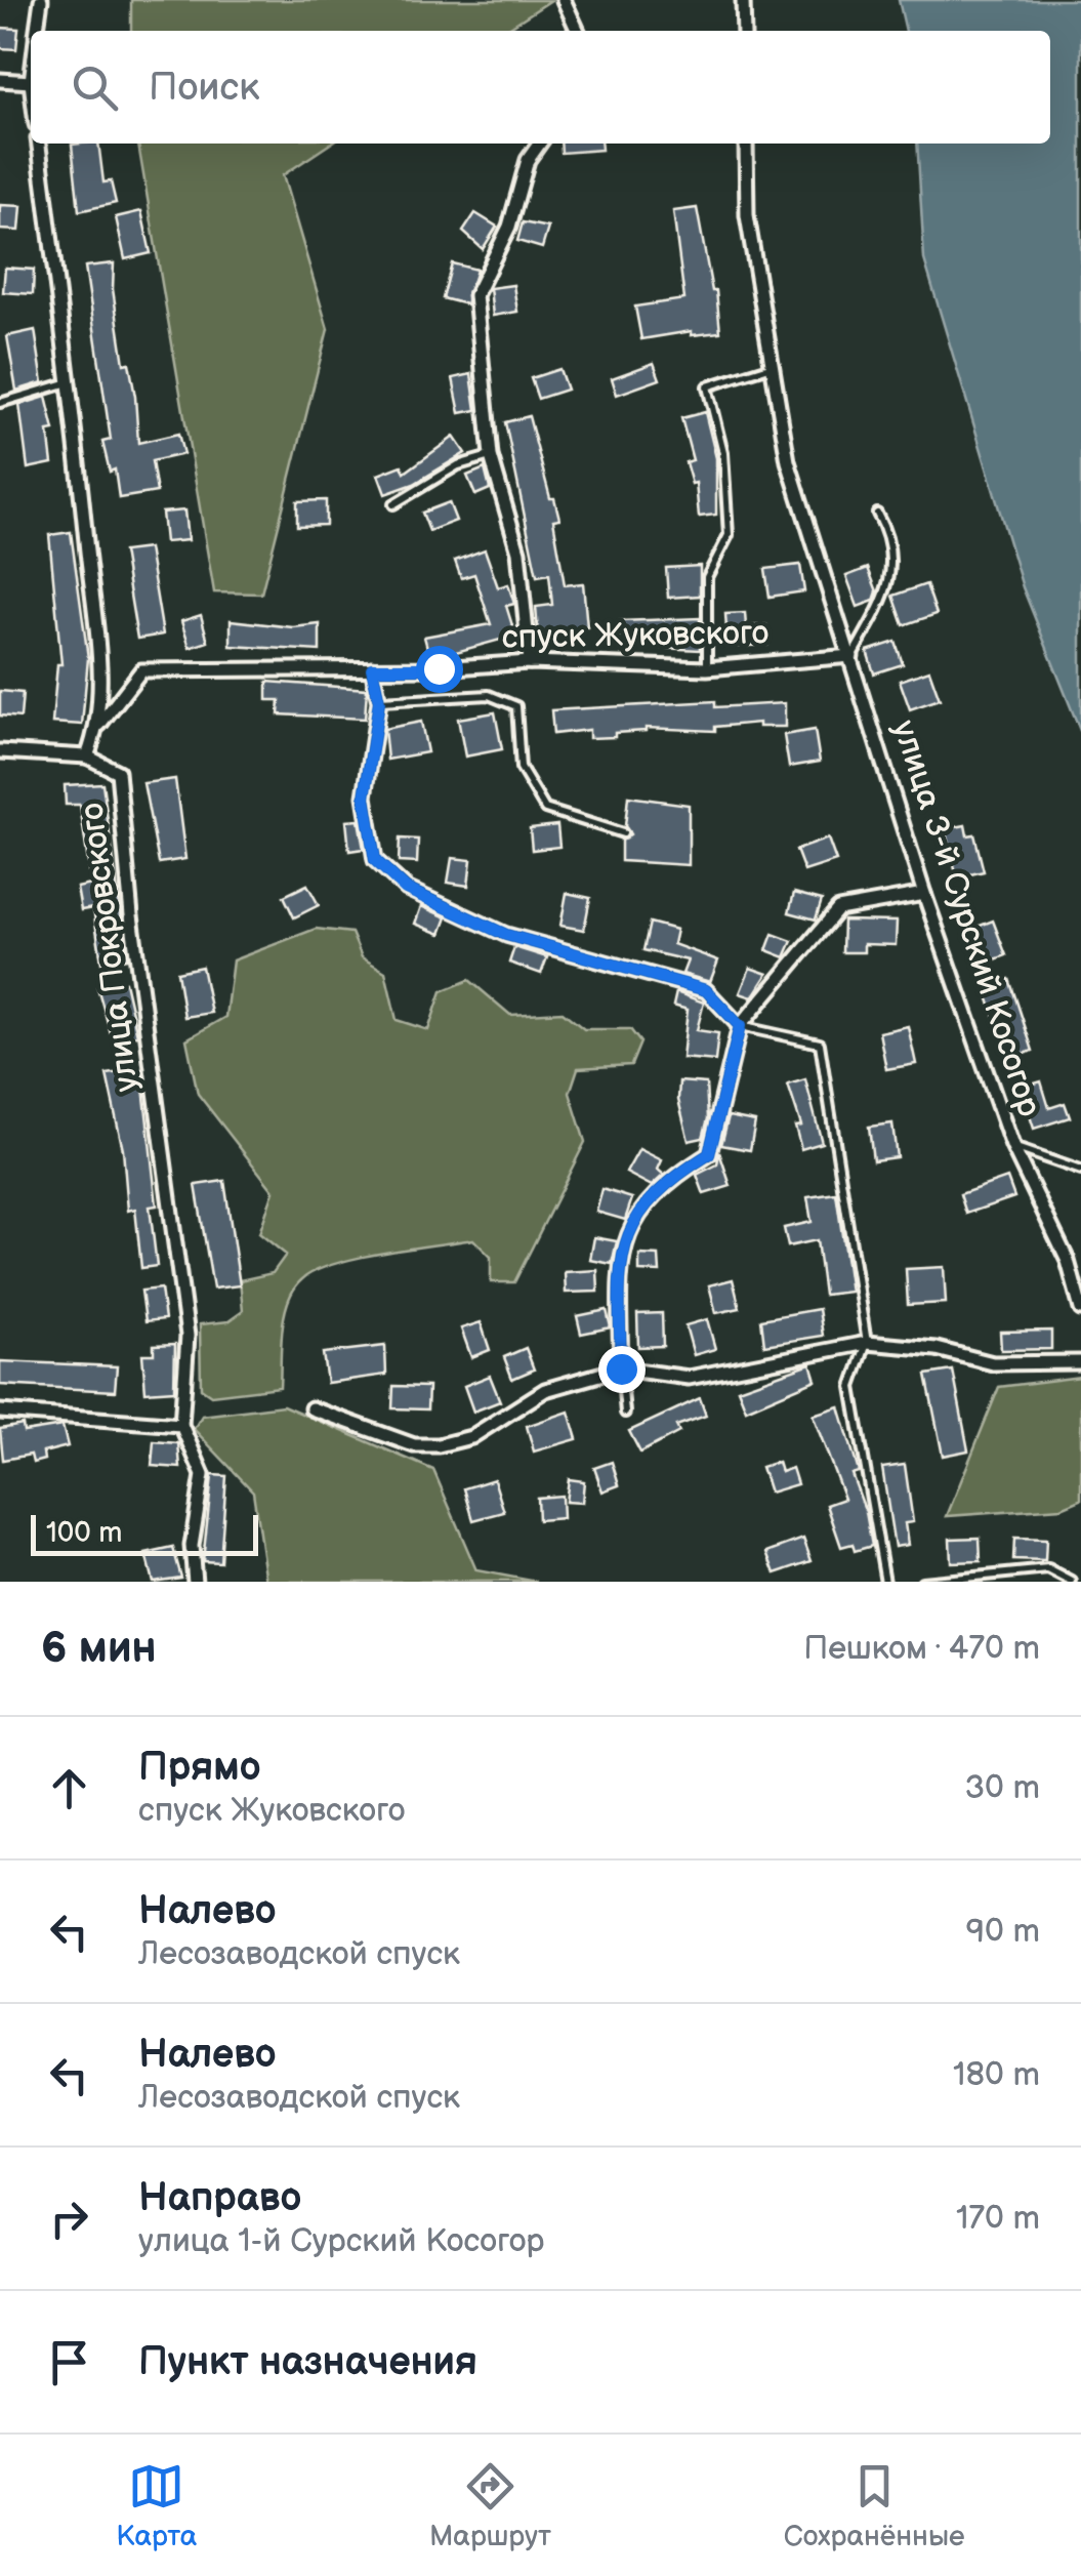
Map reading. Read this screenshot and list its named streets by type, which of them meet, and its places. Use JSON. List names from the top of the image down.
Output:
{
  "streets": {
    "street": ["спуск Жуковского", "улица 3-й Сурский Косогор", "улица Покровского"]
  },
  "crossings": [
    ["спуск Жуковского", "улица 3-й Сурский Косогор"],
    ["спуск Жуковского", "улица Покровского"]
  ],
  "scale_bar": "100 m",
  "page": {
    "search": "Поиск",
    "scale": "100 m",
    "heading": ["6 мин", "Пешком · 470 m"],
    "list": [
      ["Прямо", "спуск Жуковского", "30 m"],
      ["Налево", "Лесозаводской спуск", "90 m"],
      ["Налево", "Лесозаводской спуск", "180 m"],
      ["Направо", "улица 1-й Сурский Косогор", "170 m"],
      "Пункт назначения"
    ],
    "nav": ["Карта", "Маршрут", "Сохранённые"]
  }
}
